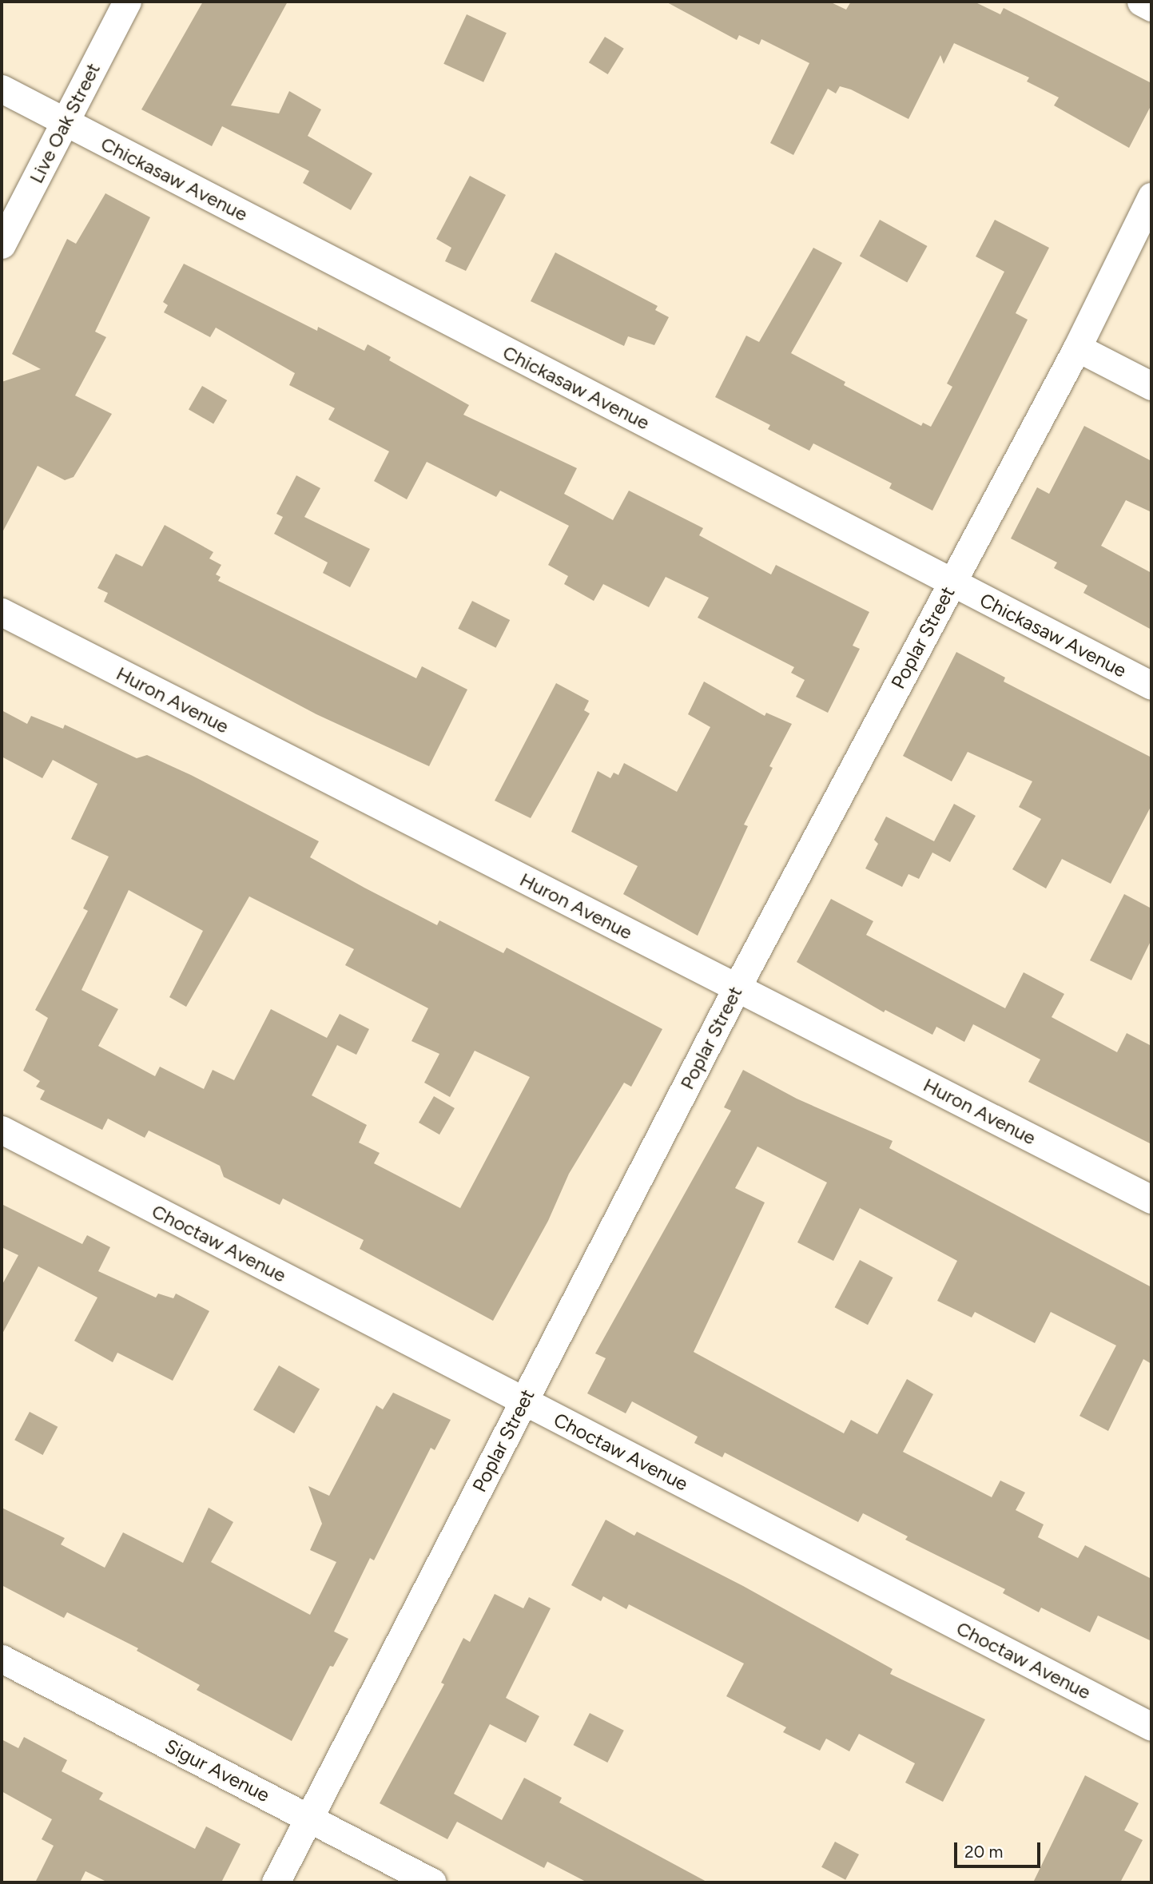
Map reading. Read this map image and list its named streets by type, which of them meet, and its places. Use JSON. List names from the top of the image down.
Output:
{
  "streets": {
    "street": [
      "Live Oak Street",
      "Chickasaw Avenue",
      "Poplar Street",
      "Huron Avenue",
      "Choctaw Avenue",
      "Sigur Avenue"
    ]
  },
  "crossings": [
    ["Live Oak Street", "Chickasaw Avenue"],
    ["Chickasaw Avenue", "Poplar Street"],
    ["Poplar Street", "Huron Avenue"],
    ["Poplar Street", "Choctaw Avenue"],
    ["Poplar Street", "Sigur Avenue"]
  ],
  "scale_bar": "20 m"
}
